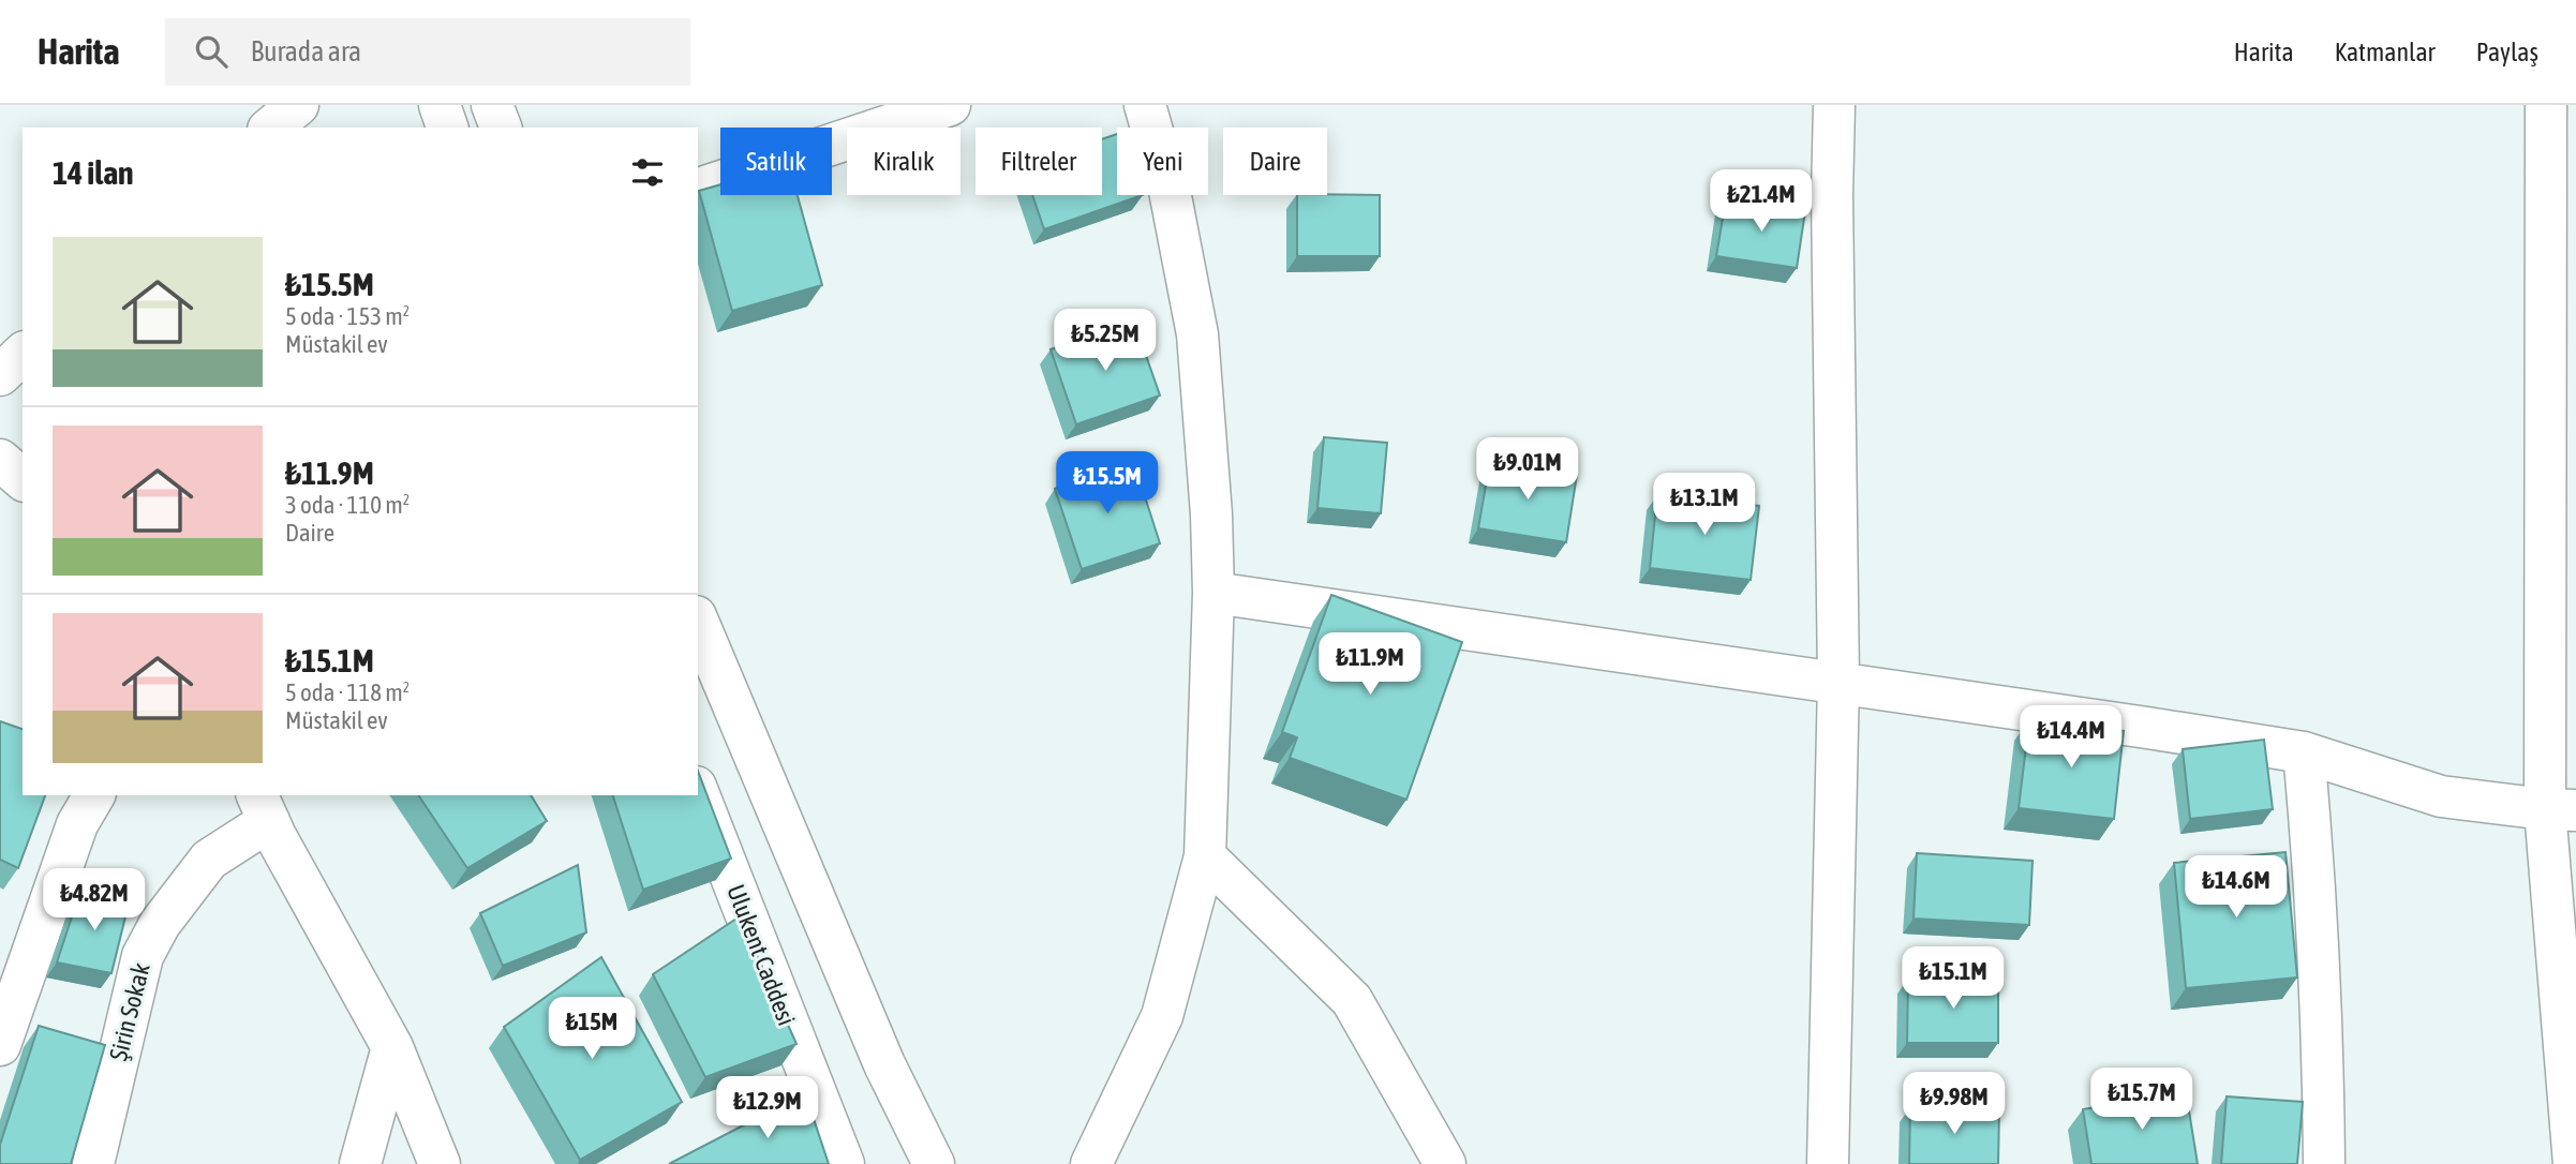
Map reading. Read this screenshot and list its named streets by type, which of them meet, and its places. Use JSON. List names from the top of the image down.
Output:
{
  "streets": {
    "street": ["Ulukent Caddesi", "Şirin Sokak"]
  },
  "page": {
    "header": "Harita",
    "search": "Burada ara",
    "nav": ["Harita", "Katmanlar", "Paylaş"],
    "chip": [
      "Satılık",
      "Kiralık",
      "Filtreler",
      "Yeni",
      "Daire"
    ],
    "heading": "14 ilan",
    "price": [
      "₺21.4M",
      "₺5.25M",
      "₺9.01M",
      "₺15.5M",
      "₺13.1M",
      "₺11.9M",
      "₺14.4M",
      "₺14.6M",
      "₺4.82M",
      "₺15.1M",
      "₺15M",
      "₺15.7M",
      "₺9.98M",
      "₺12.9M"
    ],
    "list": [
      {
        "name": "₺15.5M",
        "note": "5 oda · 153 m² · Müstakil ev"
      },
      {
        "name": "₺11.9M",
        "note": "3 oda · 110 m² · Daire"
      },
      {
        "name": "₺15.1M",
        "note": "5 oda · 118 m² · Müstakil ev"
      }
    ]
  }
}
